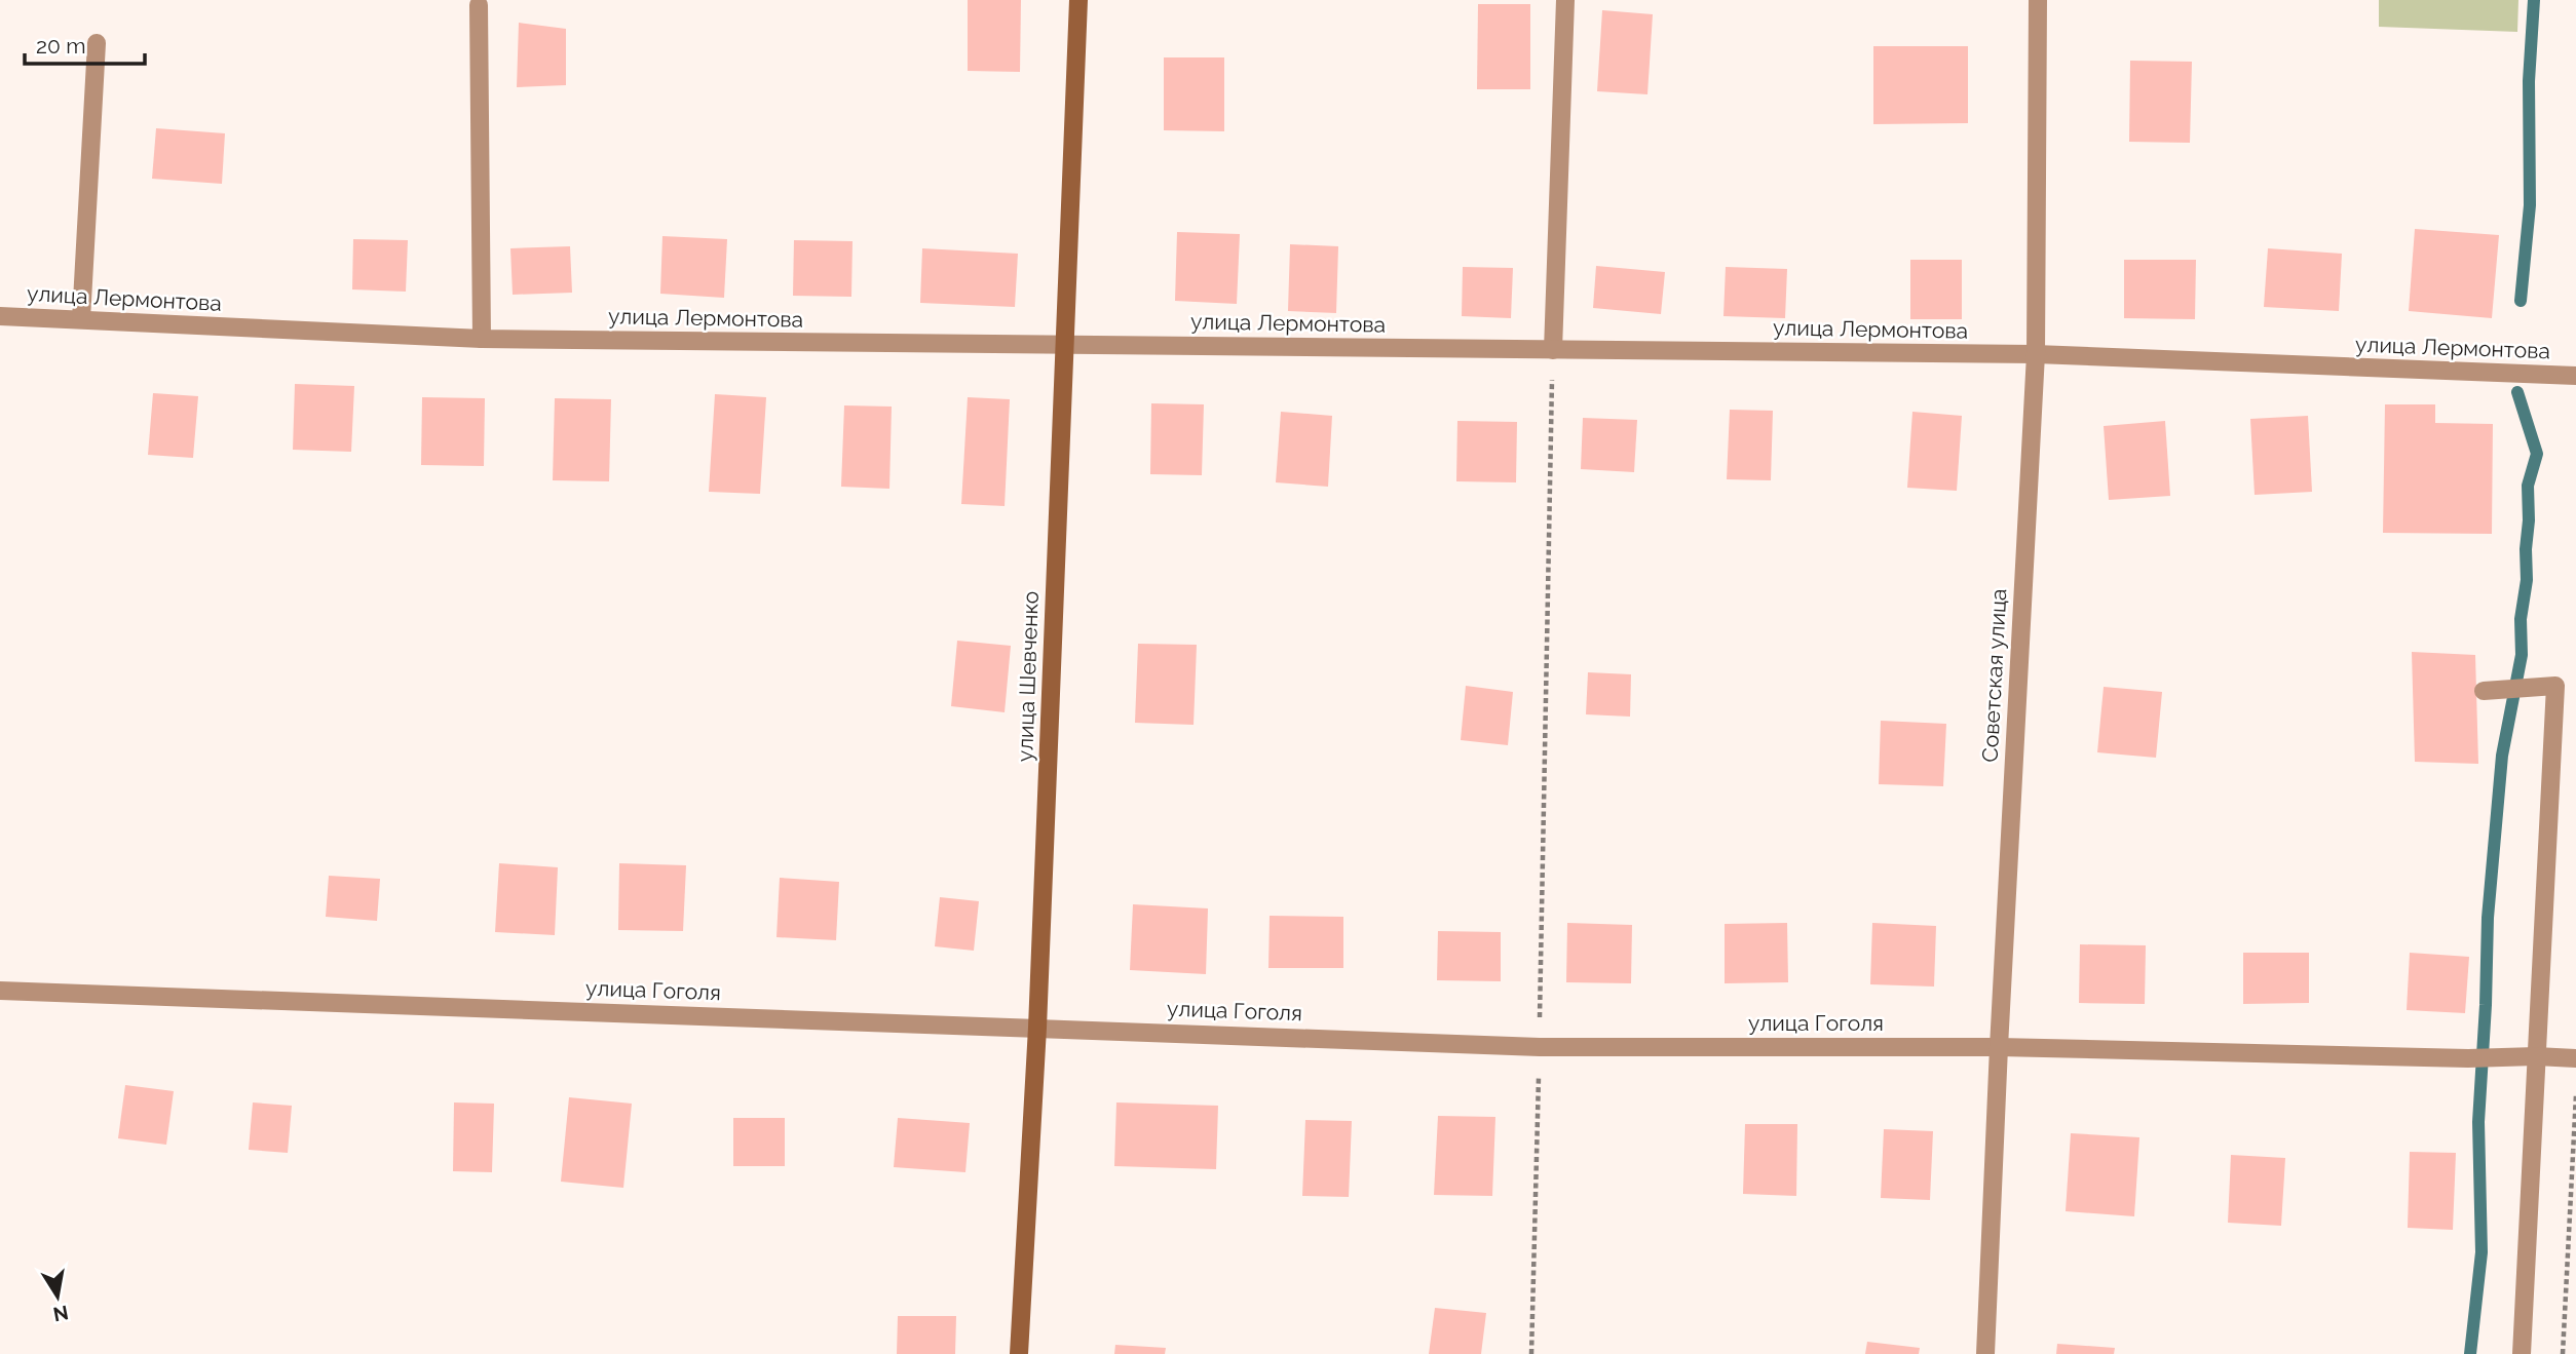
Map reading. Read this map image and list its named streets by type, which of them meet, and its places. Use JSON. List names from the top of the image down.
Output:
{
  "streets": {
    "street": [
      "улица Лермонтова",
      "Советская улица",
      "улица Шевченко",
      "улица Гоголя"
    ]
  },
  "crossings": [
    ["улица Лермонтова", "Советская улица"],
    ["улица Лермонтова", "улица Шевченко"],
    ["Советская улица", "улица Гоголя"],
    ["улица Шевченко", "улица Гоголя"]
  ],
  "scale_bar": "20 m",
  "north": "bottom"
}
